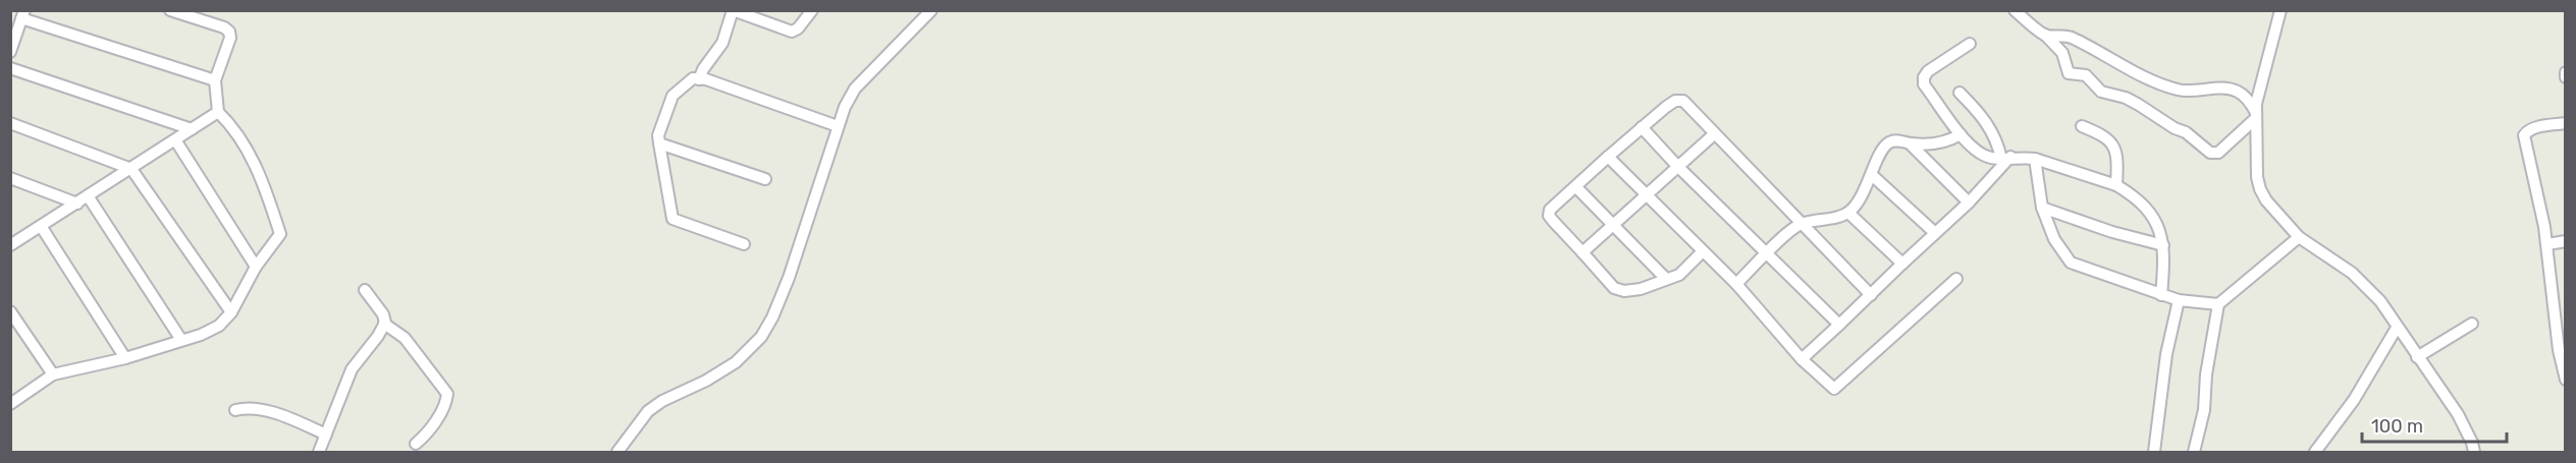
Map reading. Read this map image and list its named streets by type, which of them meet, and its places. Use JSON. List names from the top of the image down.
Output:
{
  "scale_bar": "100 m"
}
